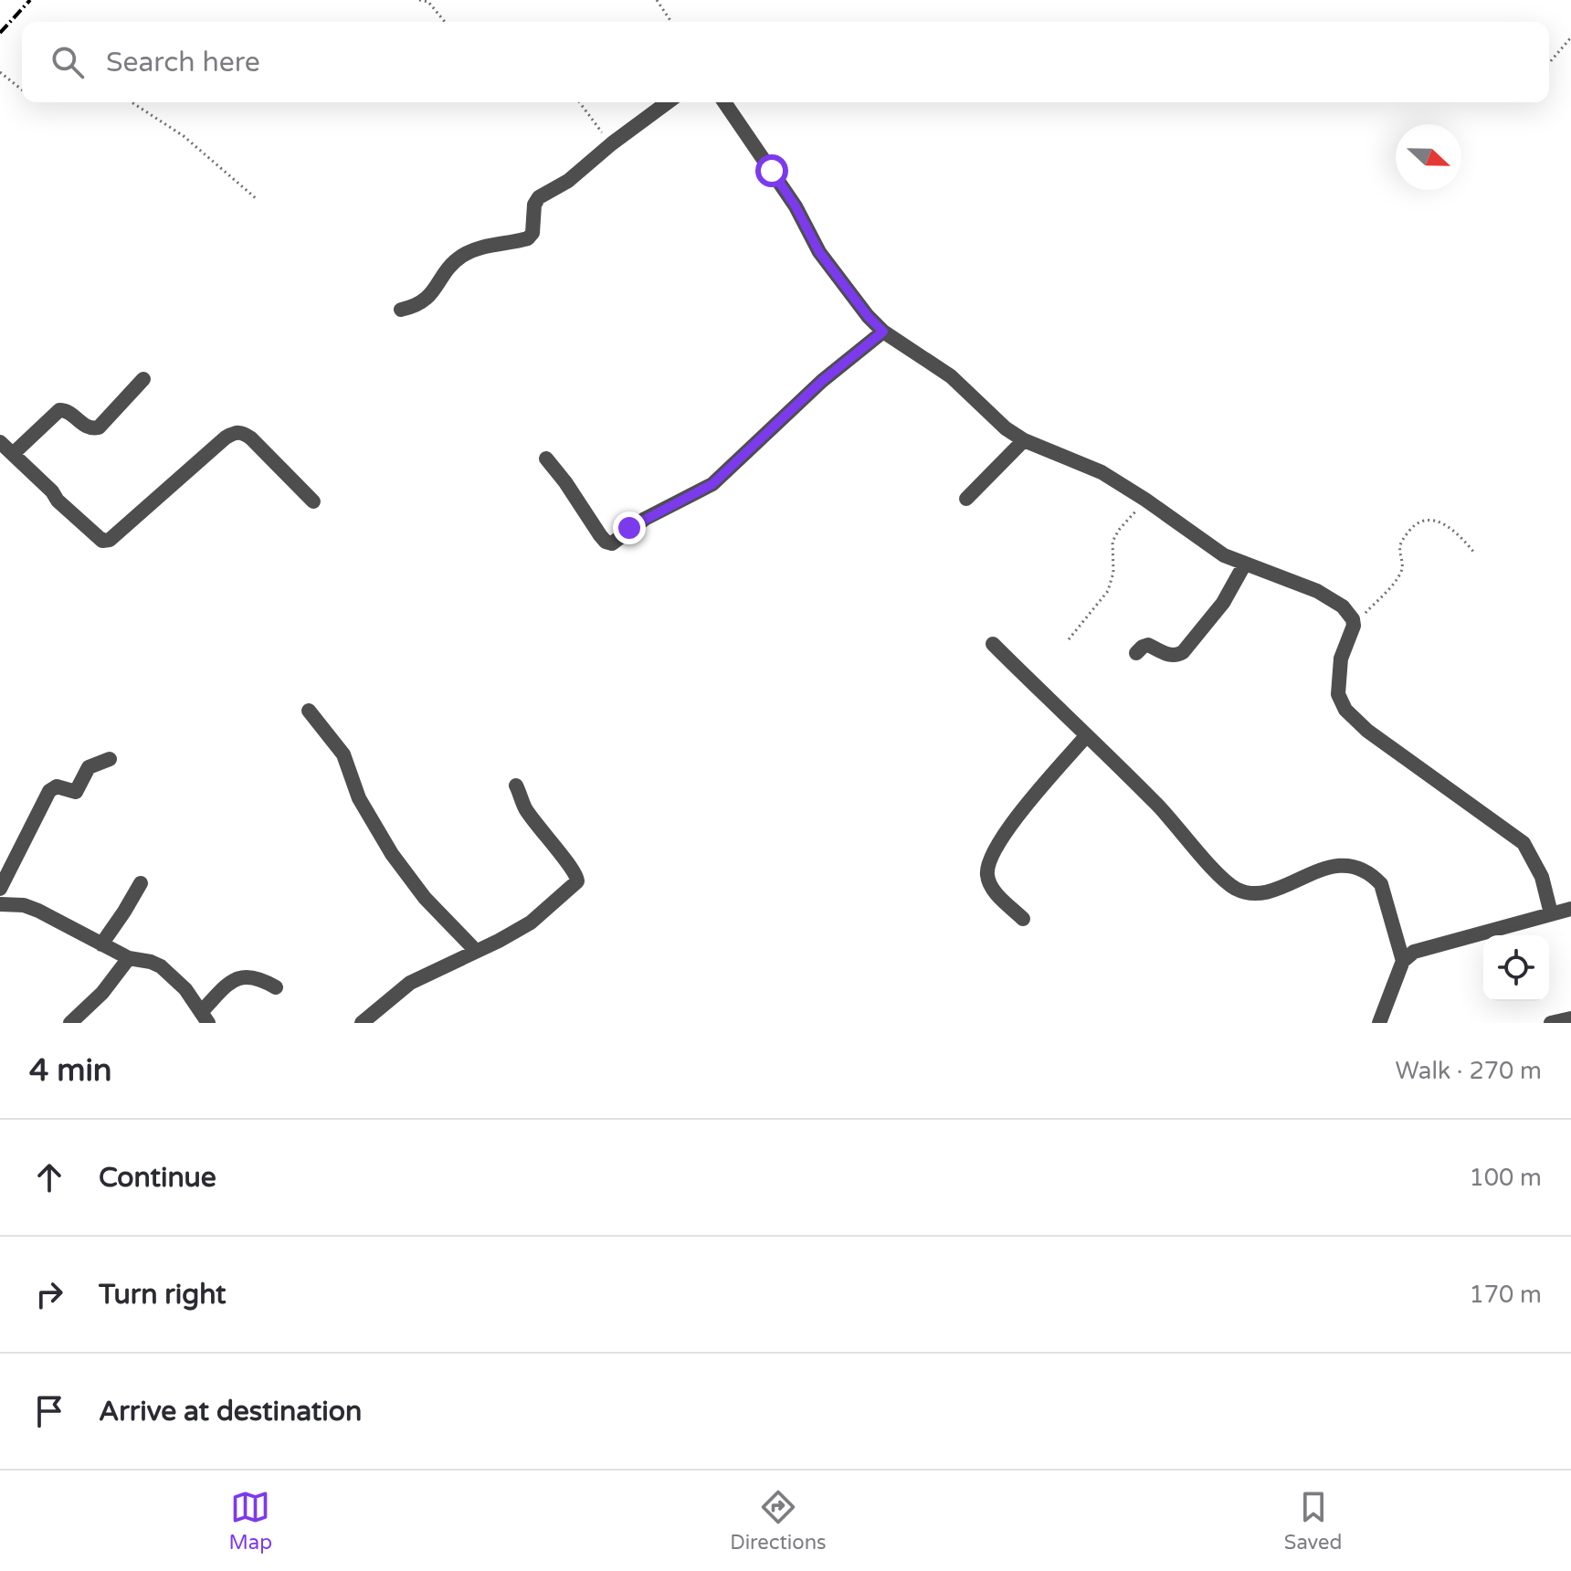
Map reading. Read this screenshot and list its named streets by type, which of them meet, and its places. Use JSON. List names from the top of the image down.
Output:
{
  "north": "right",
  "page": {
    "search": "Search here",
    "heading": ["4 min", "Walk · 270 m"],
    "list": [
      ["Continue", "100 m"],
      ["Turn right", "170 m"],
      "Arrive at destination"
    ],
    "nav": ["Map", "Directions", "Saved"]
  }
}
